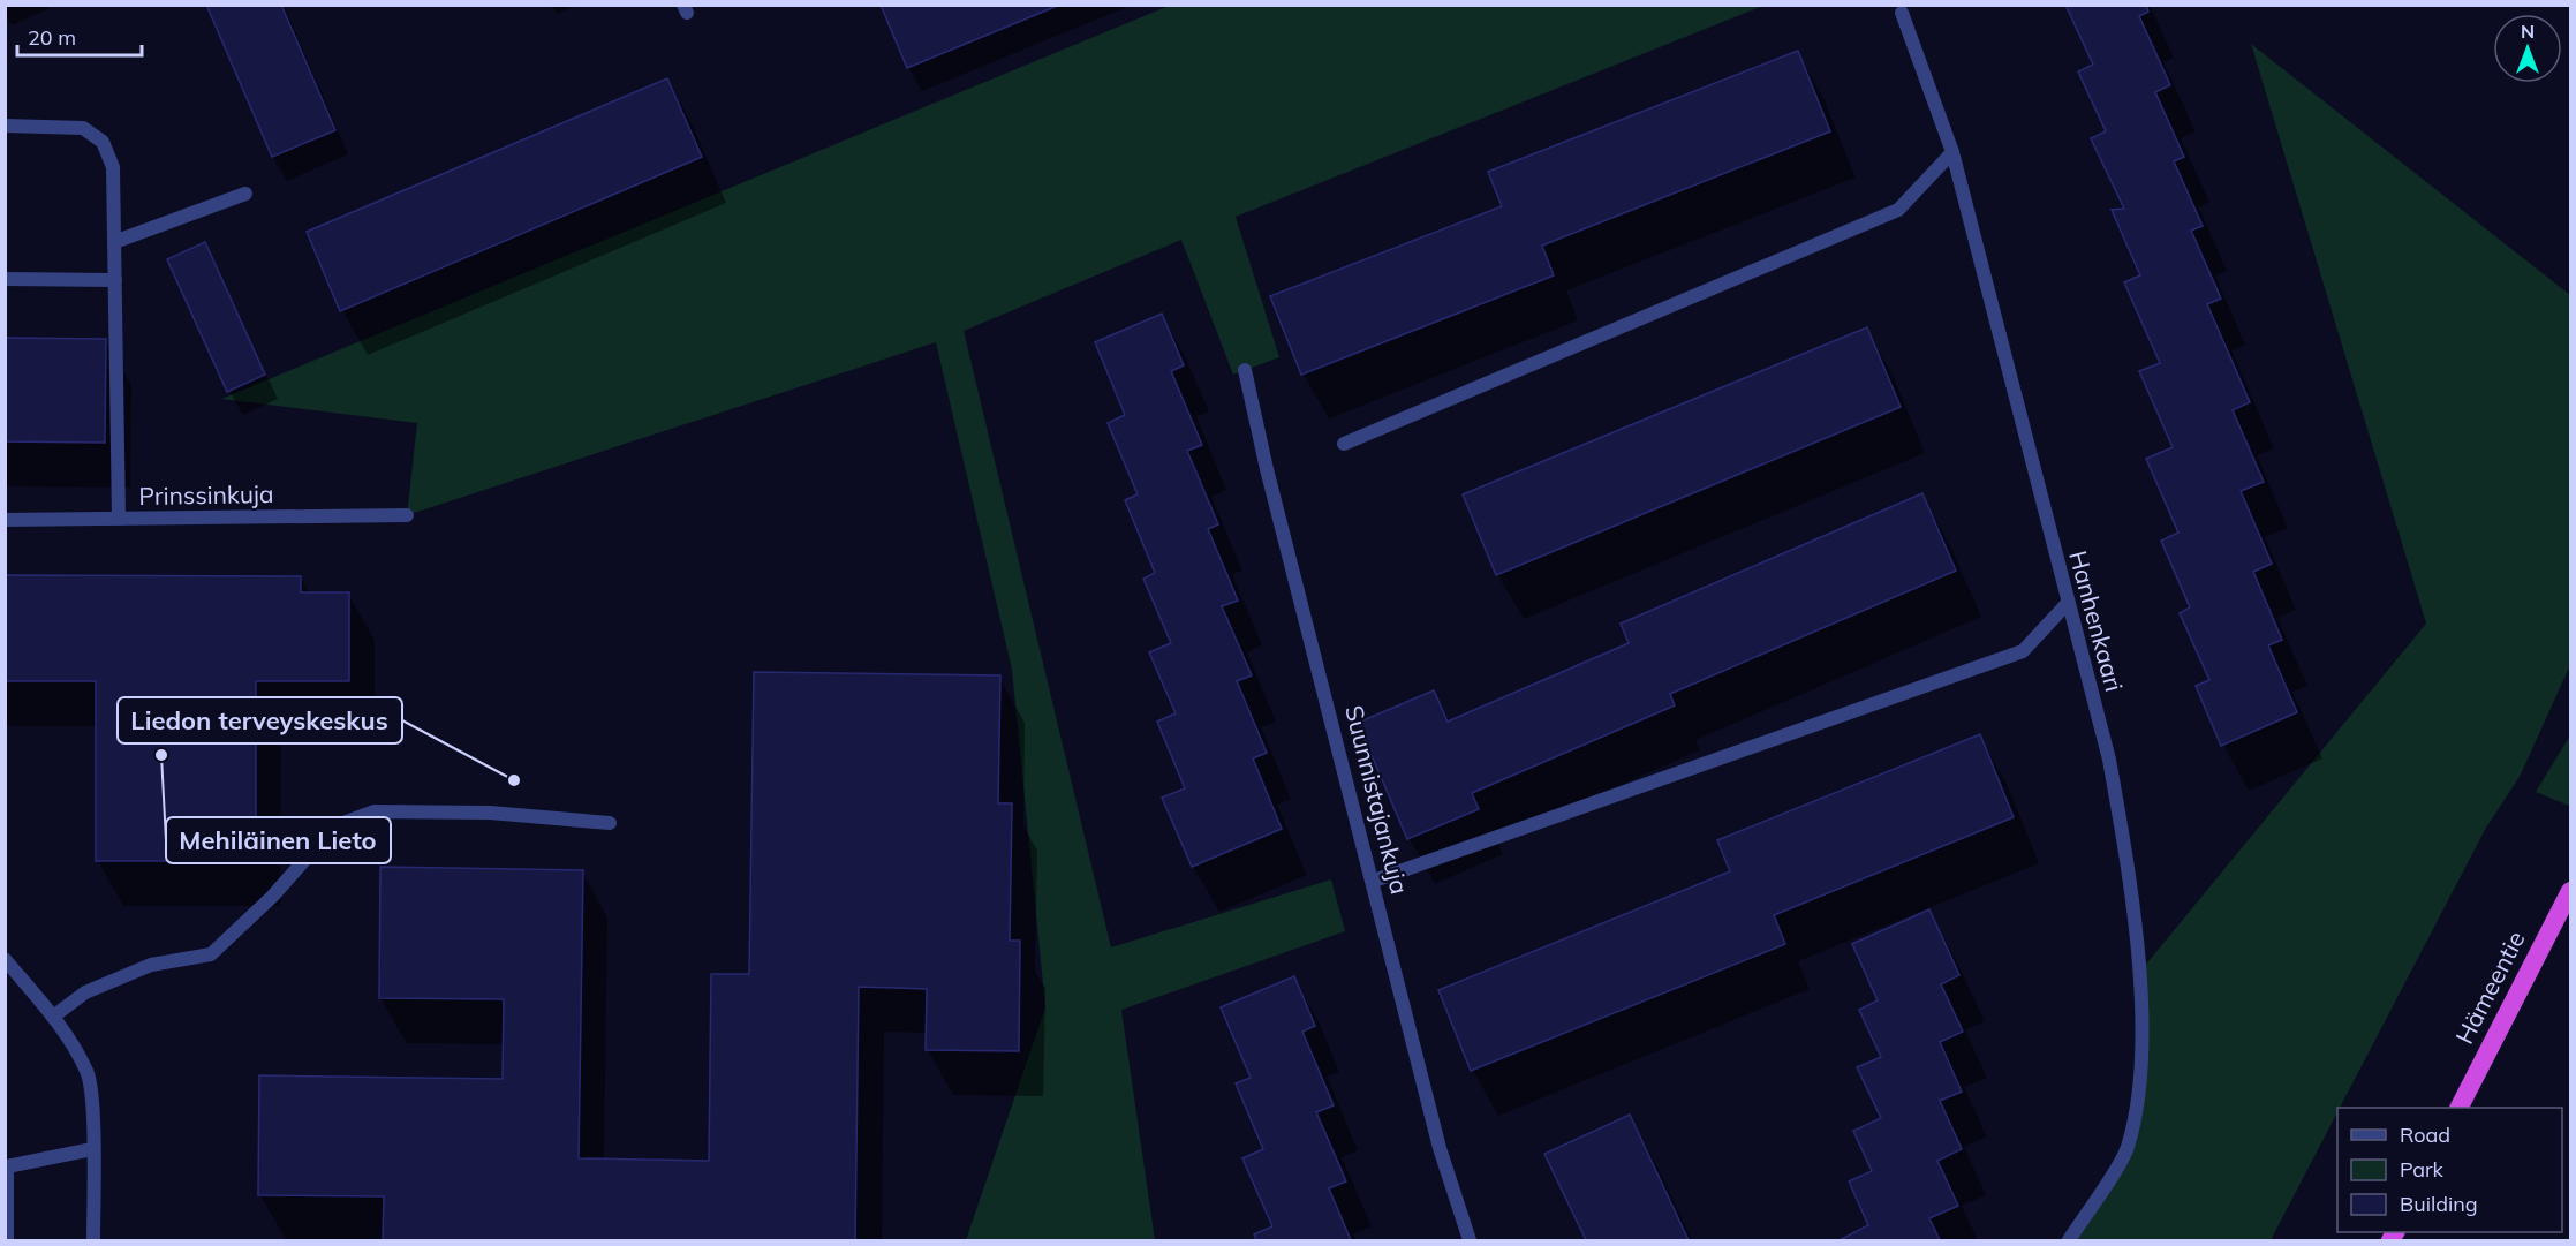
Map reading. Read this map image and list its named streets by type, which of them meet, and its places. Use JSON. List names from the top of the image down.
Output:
{
  "streets": {
    "highway": ["Hämeentie"],
    "street": ["Prinssinkuja", "Hanhenkaari", "Suunnistajankuja"]
  },
  "places": ["Mehiläinen Lieto", "Liedon terveyskeskus"],
  "legend": ["Road", "Park", "Building"],
  "scale_bar": "20 m",
  "north": "top"
}
